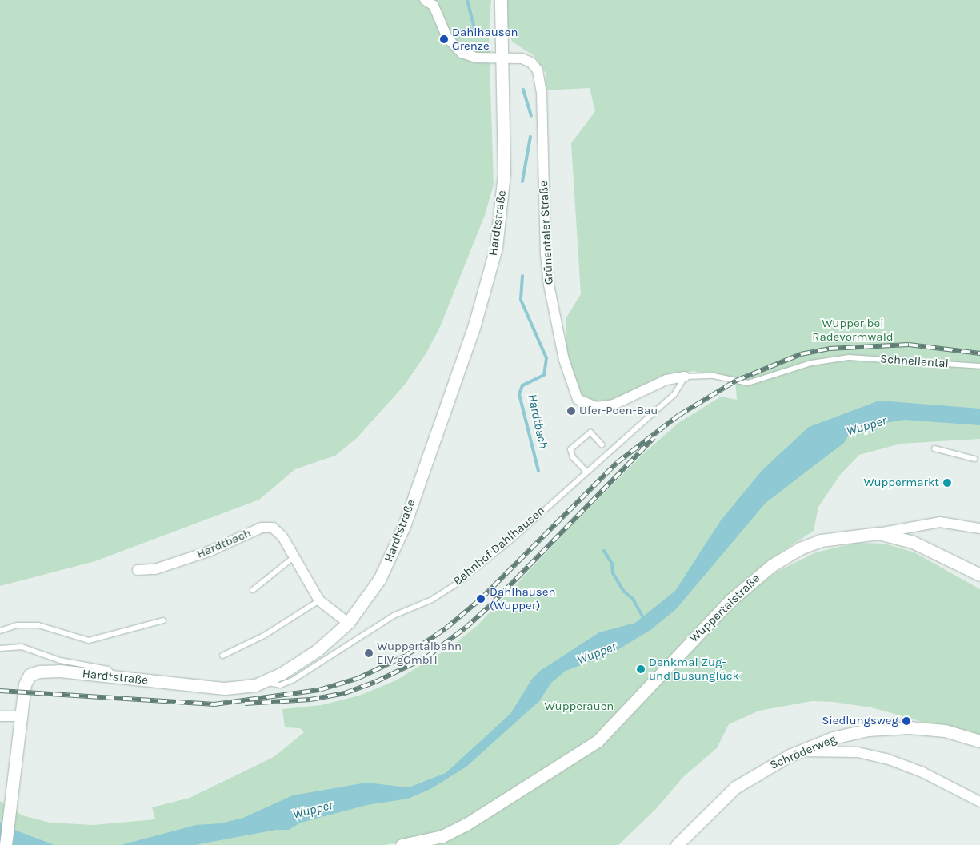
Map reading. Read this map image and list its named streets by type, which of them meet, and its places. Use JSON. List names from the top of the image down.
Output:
{
  "streets": {
    "main road": ["Hardtstraße", "Wuppertalstraße", "Schröderweg"],
    "street": ["Grünentaler Straße", "Hardtbach"],
    "lane": ["Schnellental", "Bahnhof Dahlhausen"]
  },
  "crossings": [
    ["Hardtstraße", "Grünentaler Straße"],
    ["Hardtstraße", "Hardtbach"],
    ["Hardtstraße", "Bahnhof Dahlhausen"],
    ["Grünentaler Straße", "Schnellental"],
    ["Grünentaler Straße", "Bahnhof Dahlhausen"]
  ],
  "water": ["Hardtbach", "Wupper"],
  "parks": ["Wupper bei Radevormwald", "Wupperauen"],
  "places": [
    "Dahlhausen Grenze",
    "Ufer-Poen-Bau",
    "Wuppermarkt",
    "Dahlhausen (Wupper)",
    "Wuppertalbahn EIV gGmbH",
    "Denkmal Zug- und Busunglück",
    "Siedlungsweg"
  ]
}
